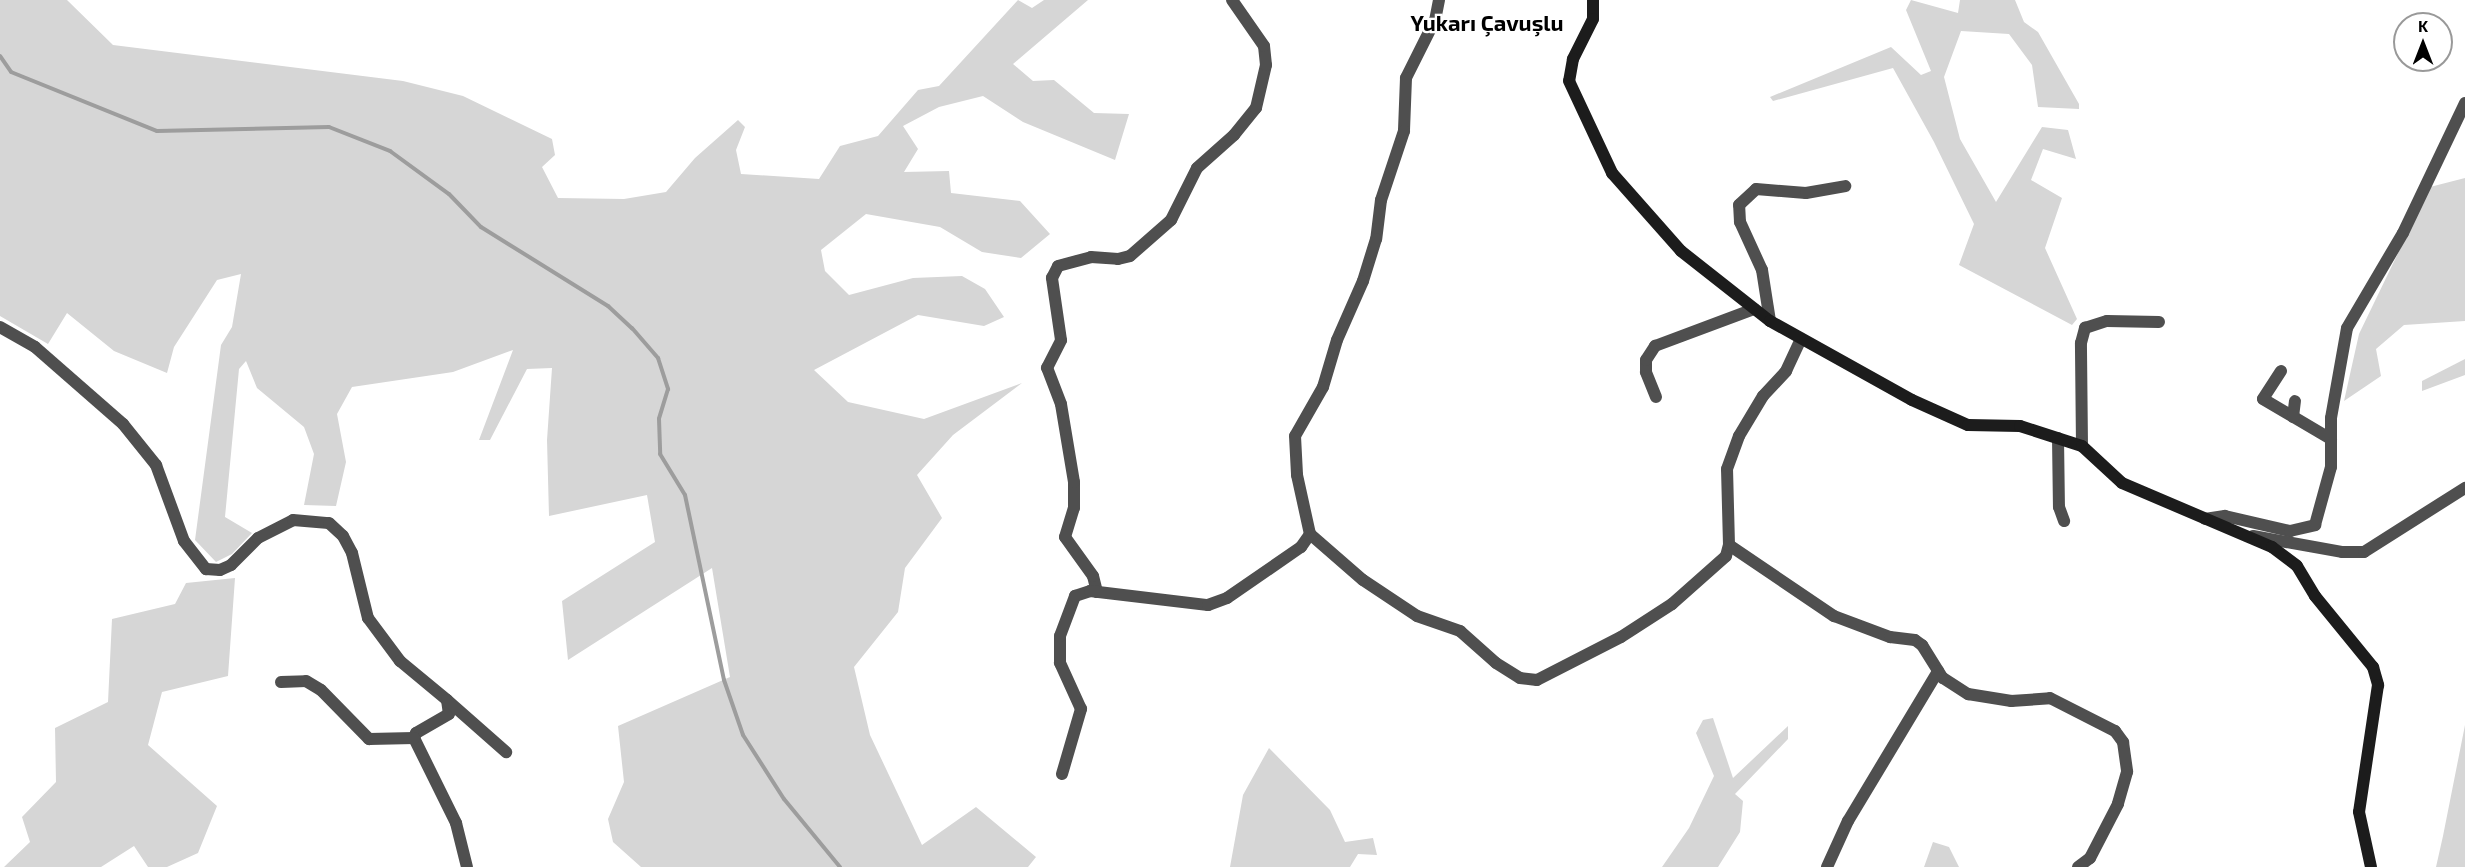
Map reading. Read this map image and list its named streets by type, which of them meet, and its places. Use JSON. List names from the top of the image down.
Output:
{
  "districts": ["Yukarı Çavuşlu"],
  "north": "top"
}
